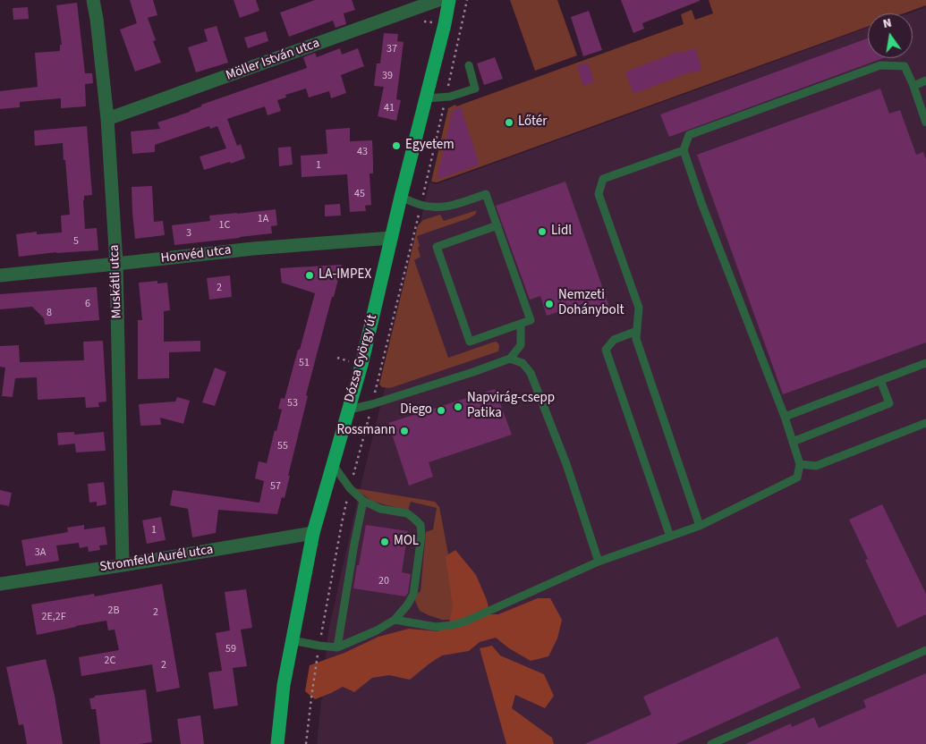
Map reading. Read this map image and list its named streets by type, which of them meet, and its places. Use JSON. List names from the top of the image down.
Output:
{
  "streets": {
    "main road": ["Dózsa György út"],
    "street": [
      "Möller István utca",
      "Honvéd utca",
      "Muskátli utca",
      "Stromfeld Aurél utca"
    ]
  },
  "crossings": [
    ["Möller István utca", "Muskátli utca"],
    ["Honvéd utca", "Muskátli utca"],
    ["Honvéd utca", "Dózsa György út"],
    ["Muskátli utca", "Stromfeld Aurél utca"],
    ["Dózsa György út", "Stromfeld Aurél utca"]
  ],
  "places": [
    "Lőtér",
    "Egyetem",
    "Lidl",
    "LA-IMPEX",
    "Nemzeti Dohánybolt",
    "Napvirág-csepp Patika",
    "Diego",
    "Rossmann",
    "MOL"
  ],
  "house_numbers": [
    "37",
    "39",
    "41",
    "43",
    "1",
    "45",
    "1A",
    "1C",
    "3",
    "5",
    "2",
    "6",
    "8",
    "51",
    "53",
    "55",
    "57",
    "1",
    "3A",
    "20",
    "2B",
    "2",
    "2E,2F",
    "59",
    "2C",
    "2"
  ],
  "north": "top"
}
